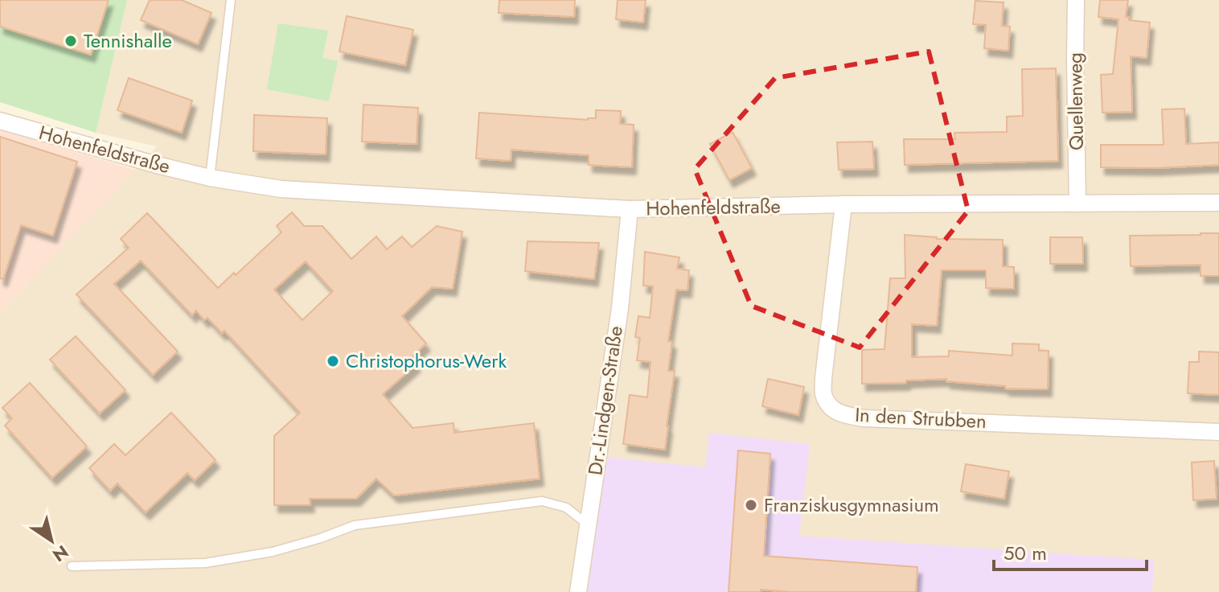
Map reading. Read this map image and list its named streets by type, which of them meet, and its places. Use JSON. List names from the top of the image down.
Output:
{
  "streets": {
    "street": [
      "Quellenweg",
      "Hohenfeldstraße",
      "Dr.-Lindgen-Straße",
      "In den Strubben"
    ]
  },
  "crossings": [
    ["Quellenweg", "Hohenfeldstraße"],
    ["Hohenfeldstraße", "Dr.-Lindgen-Straße"],
    ["Hohenfeldstraße", "In den Strubben"]
  ],
  "places": ["Tennishalle", "Christophorus-Werk", "Franziskusgymnasium"],
  "scale_bar": "50 m",
  "north": "bottom right"
}
